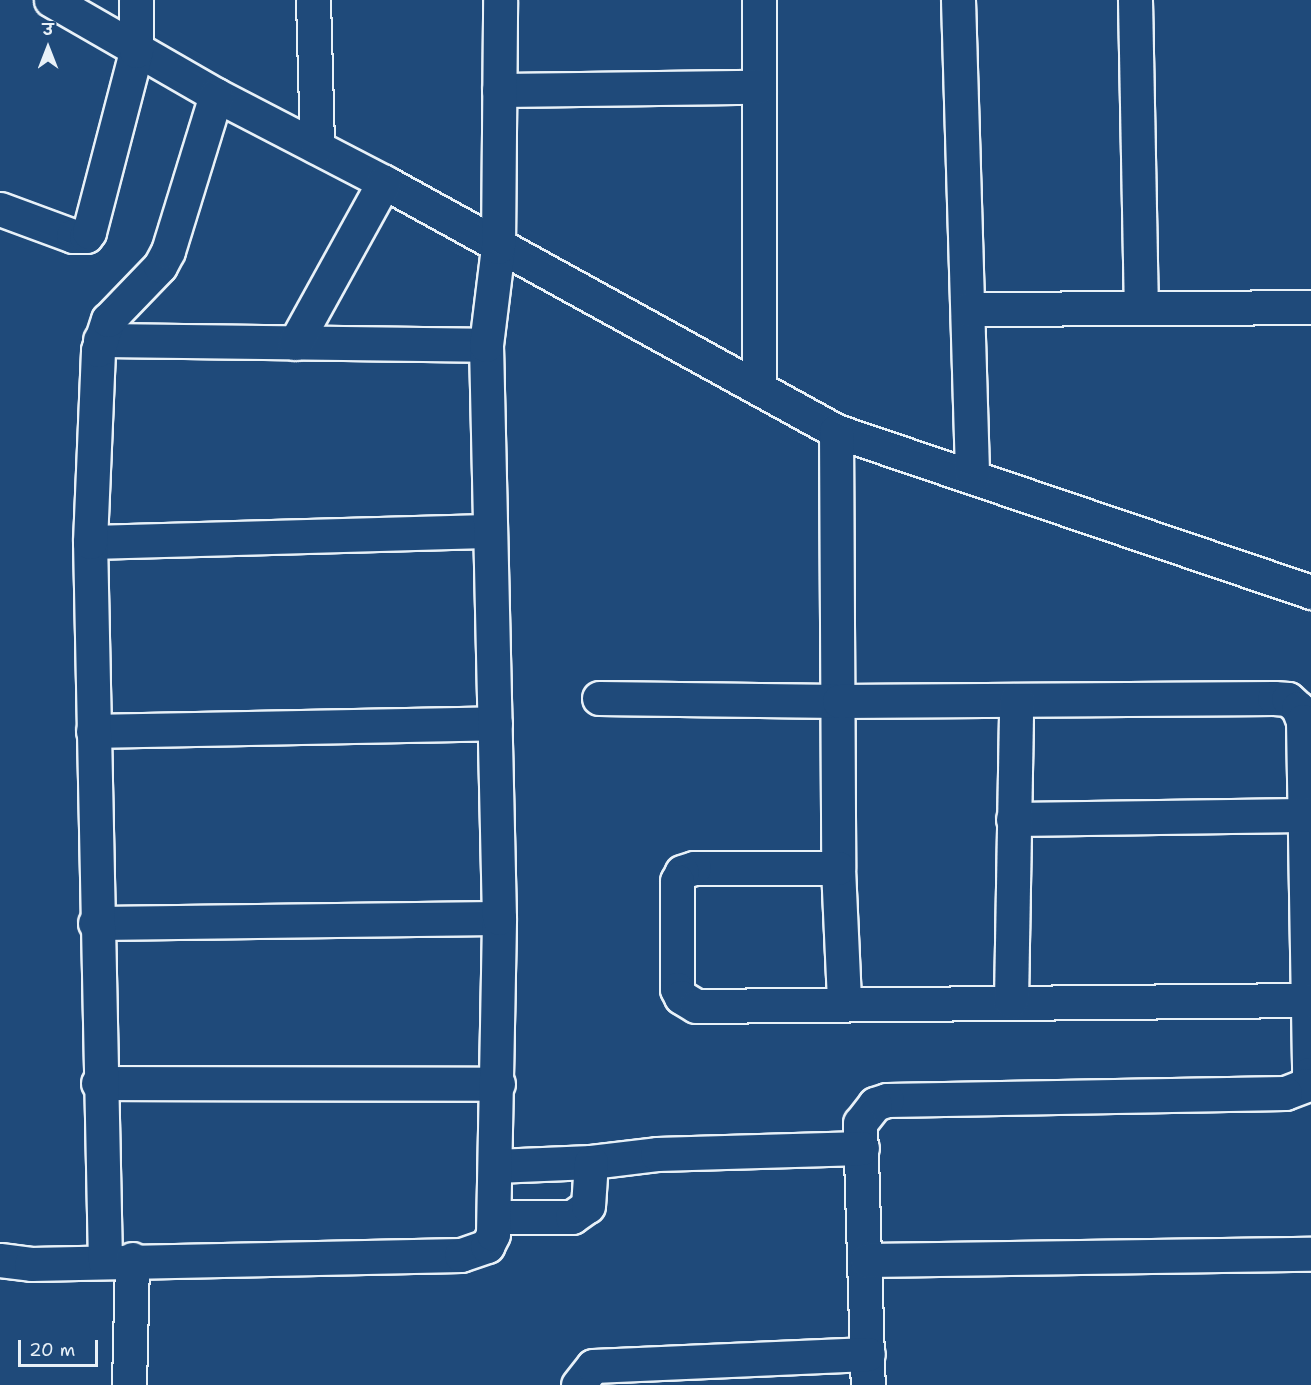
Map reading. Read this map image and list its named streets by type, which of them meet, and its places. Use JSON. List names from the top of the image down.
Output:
{
  "scale_bar": "20 m",
  "north": "top"
}
